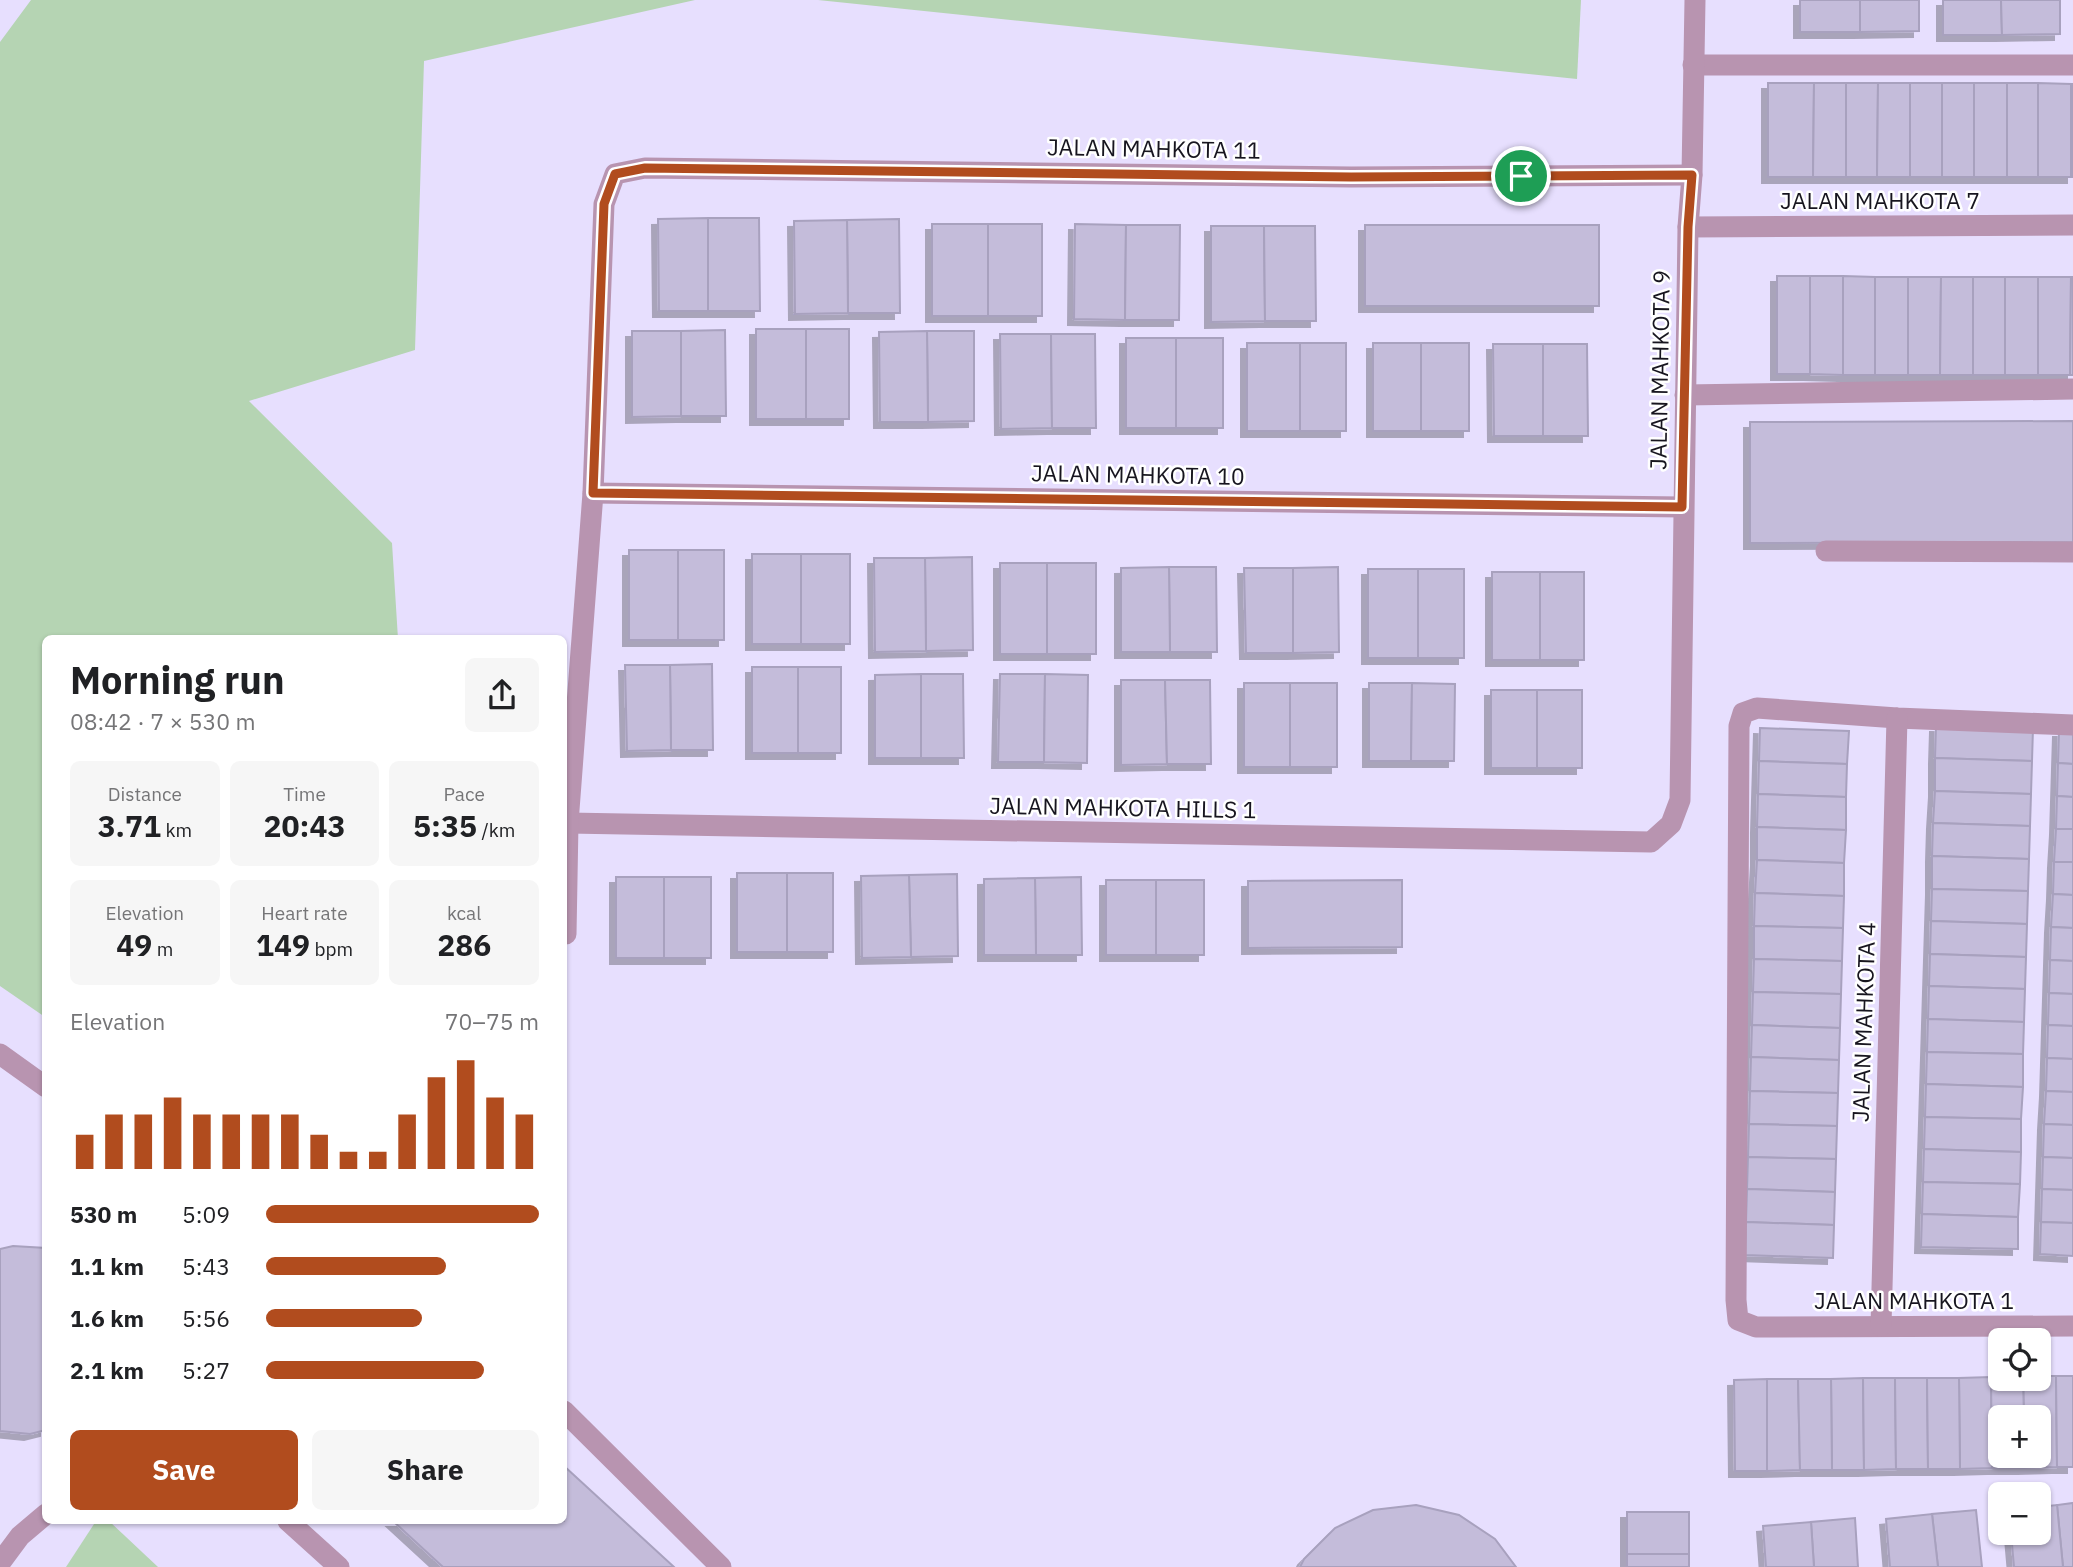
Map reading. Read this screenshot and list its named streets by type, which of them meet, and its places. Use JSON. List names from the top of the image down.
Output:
{
  "streets": {
    "street": [
      "JALAN MAHKOTA 11",
      "JALAN MAHKOTA 7",
      "JALAN MAHKOTA 9",
      "JALAN MAHKOTA 10",
      "JALAN MAHKOTA HILLS 1",
      "JALAN MAHKOTA 4",
      "JALAN MAHKOTA 1"
    ]
  },
  "crossings": [
    ["JALAN MAHKOTA 11", "JALAN MAHKOTA 9"],
    ["JALAN MAHKOTA 11", "JALAN MAHKOTA 10"],
    ["JALAN MAHKOTA 7", "JALAN MAHKOTA 9"],
    ["JALAN MAHKOTA 9", "JALAN MAHKOTA 10"],
    ["JALAN MAHKOTA 9", "JALAN MAHKOTA HILLS 1"],
    ["JALAN MAHKOTA 4", "JALAN MAHKOTA 1"]
  ],
  "page": {
    "heading": ["Morning run", "08:42 · 7 × 530 m"],
    "stats": [
      ["Distance", "3.71 km"],
      ["Time", "20:43"],
      ["Pace", "5:35 /km"],
      ["Elevation", "49 m"],
      ["Heart rate", "149 bpm"],
      ["kcal", "286"]
    ],
    "chart": ["Elevation", "70–75 m"],
    "list": [
      {
        "name": "530 m",
        "note": "5:09"
      },
      {
        "name": "1.1 km",
        "note": "5:43"
      },
      {
        "name": "1.6 km",
        "note": "5:56"
      },
      {
        "name": "2.1 km",
        "note": "5:27"
      }
    ],
    "map_buttons": ["+", "−"],
    "buttons": ["Save", "Share"]
  }
}
